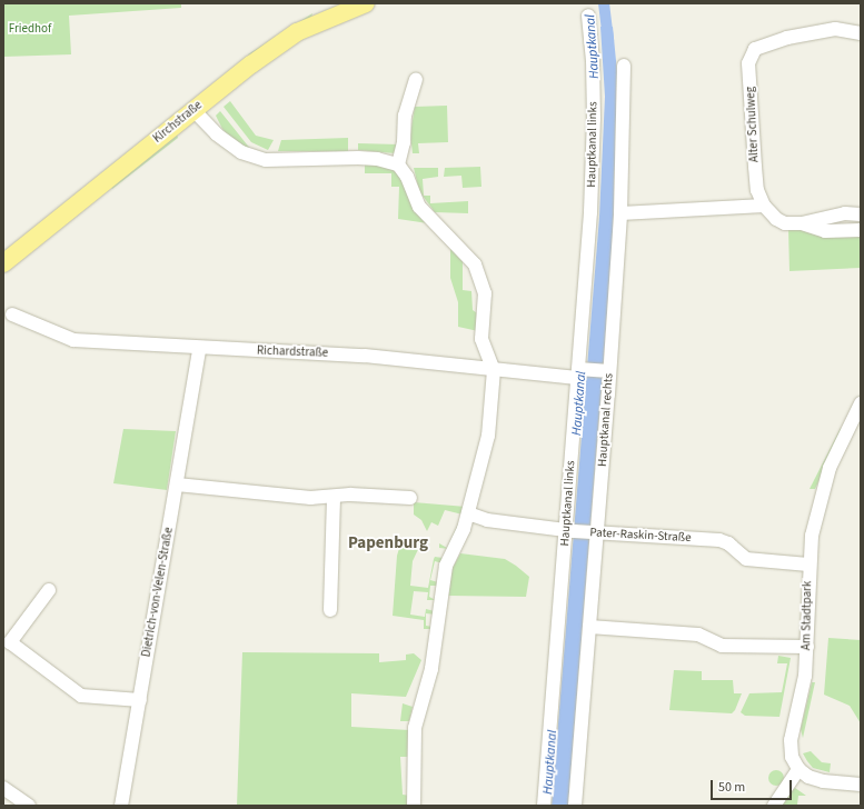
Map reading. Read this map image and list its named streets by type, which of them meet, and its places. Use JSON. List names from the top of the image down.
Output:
{
  "streets": {
    "main road": ["Kirchstraße"],
    "street": [
      "Alter Schulweg",
      "Hauptkanal links",
      "Richardstraße",
      "Hauptkanal rechts",
      "Pater-Raskin-Straße",
      "Dietrich-von-Velen-Straße",
      "Am Stadtpark"
    ]
  },
  "crossings": [
    ["Hauptkanal links", "Richardstraße"],
    ["Hauptkanal links", "Pater-Raskin-Straße"],
    ["Richardstraße", "Hauptkanal rechts"],
    ["Richardstraße", "Dietrich-von-Velen-Straße"],
    ["Hauptkanal rechts", "Pater-Raskin-Straße"],
    ["Pater-Raskin-Straße", "Am Stadtpark"]
  ],
  "districts": ["Papenburg"],
  "water": ["Hauptkanal"],
  "parks": ["Friedhof"],
  "scale_bar": "50 m"
}
